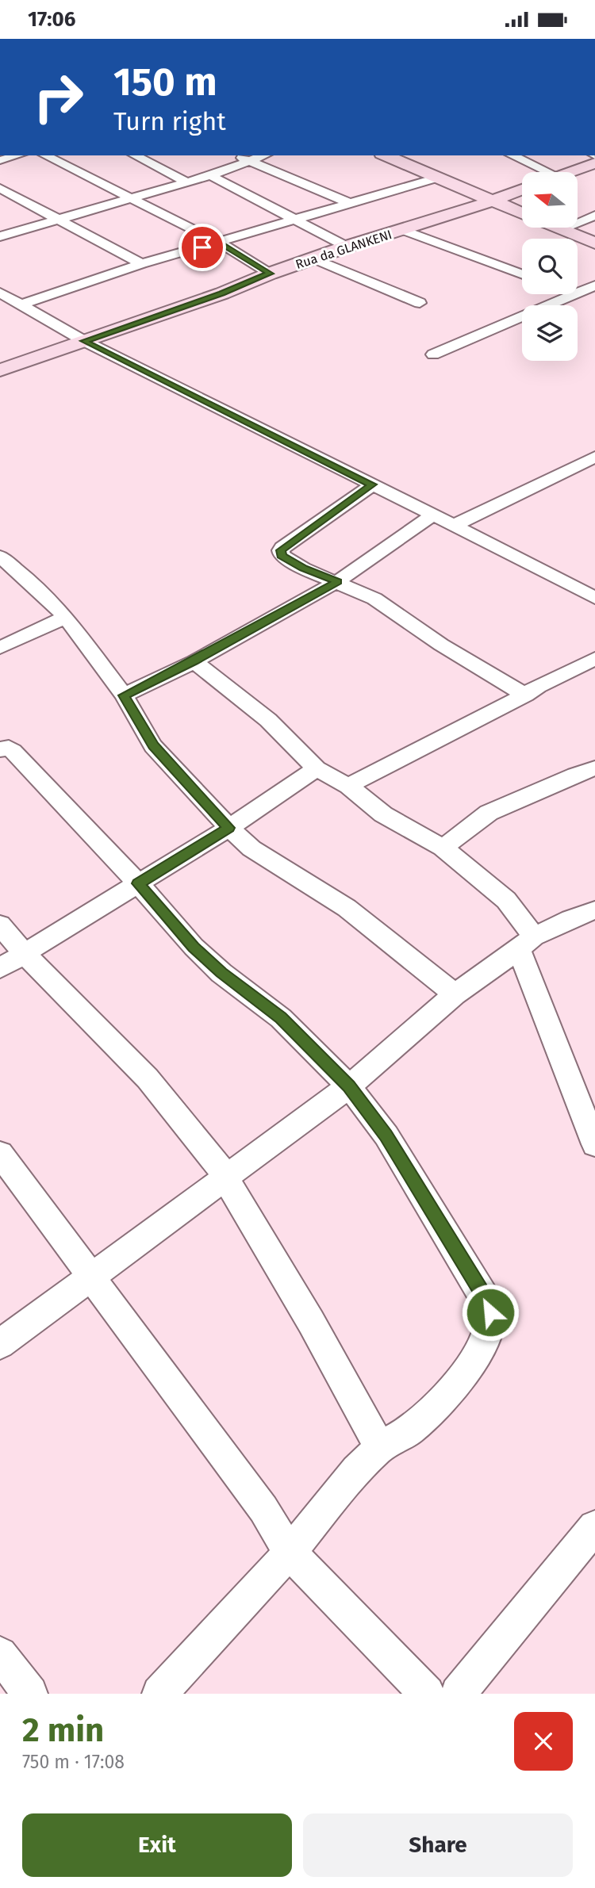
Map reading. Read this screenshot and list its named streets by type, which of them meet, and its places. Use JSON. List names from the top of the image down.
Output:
{
  "streets": {
    "street": ["Rua da GLANKENI"]
  },
  "north": "left",
  "page": {
    "status": "17:06",
    "turn": ["150 m", "Turn right"],
    "heading": ["2 min", "750 m · 17:08"],
    "buttons": ["Exit", "Share"]
  }
}
